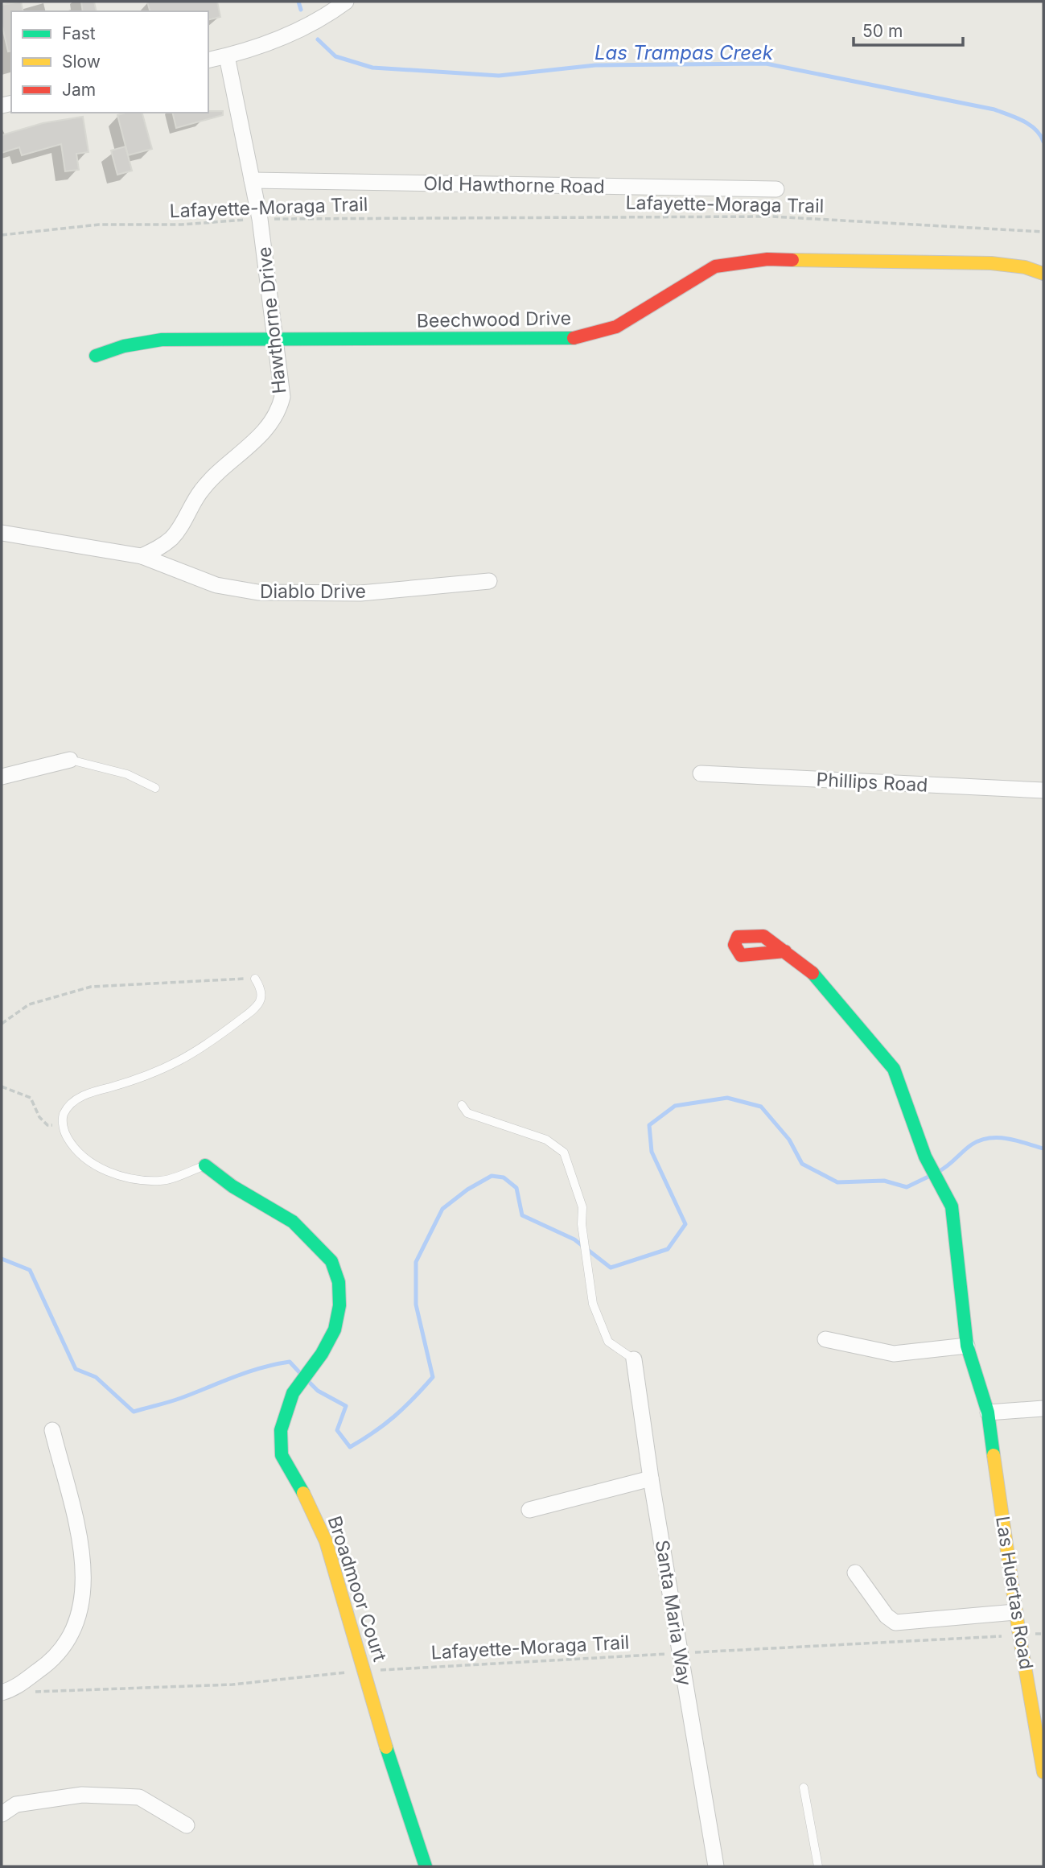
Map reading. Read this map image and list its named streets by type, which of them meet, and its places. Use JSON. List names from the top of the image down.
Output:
{
  "streets": {
    "street": [
      "Old Hawthorne Road",
      "Beechwood Drive",
      "Hawthorne Drive",
      "Diablo Drive",
      "Phillips Road",
      "Broadmoor Court",
      "Las Huertas Road",
      "Santa Maria Way"
    ],
    "path": ["Lafayette-Moraga Trail"]
  },
  "crossings": [
    ["Old Hawthorne Road", "Hawthorne Drive"],
    ["Lafayette-Moraga Trail", "Hawthorne Drive"],
    ["Lafayette-Moraga Trail", "Broadmoor Court"],
    ["Lafayette-Moraga Trail", "Las Huertas Road"],
    ["Lafayette-Moraga Trail", "Santa Maria Way"],
    ["Beechwood Drive", "Hawthorne Drive"],
    ["Hawthorne Drive", "Diablo Drive"]
  ],
  "water": ["Las Trampas Creek"],
  "legend": ["Fast", "Slow", "Jam"],
  "scale_bar": "50 m"
}
